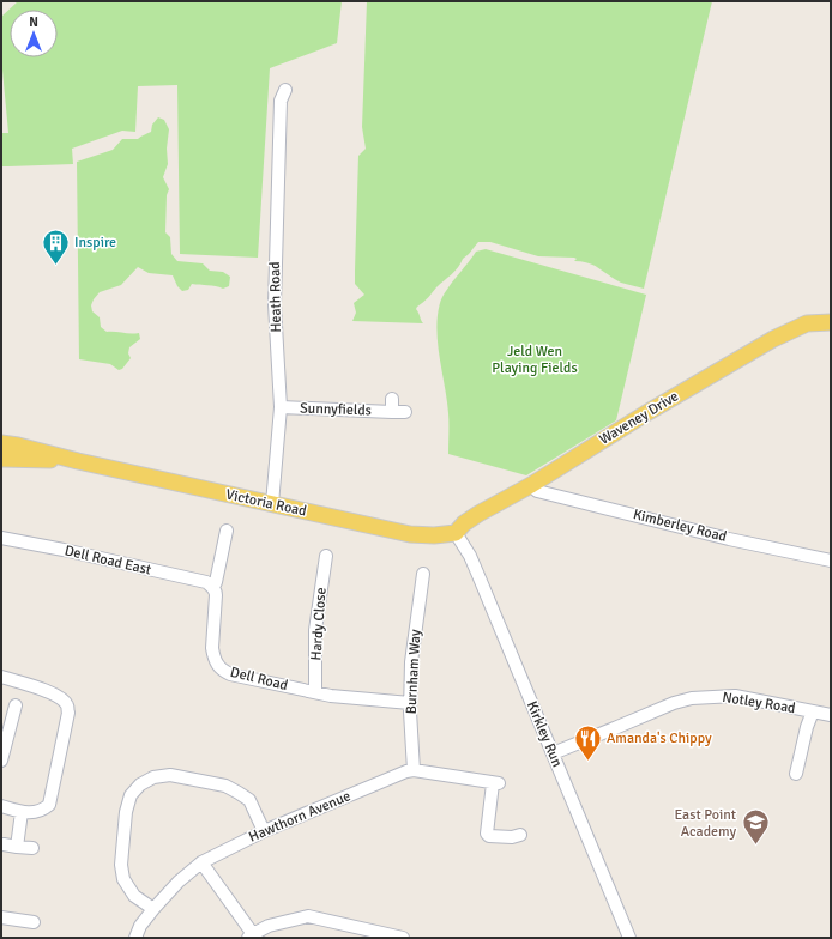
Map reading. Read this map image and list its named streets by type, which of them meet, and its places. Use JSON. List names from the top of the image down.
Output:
{
  "streets": {
    "main road": ["Waveney Drive", "Victoria Road"],
    "street": [
      "Heath Road",
      "Sunnyfields",
      "Kimberley Road",
      "Dell Road East",
      "Hardy Close",
      "Burnham Way",
      "Dell Road",
      "Notley Road",
      "Kirkley Run",
      "Hawthorn Avenue"
    ]
  },
  "crossings": [
    ["Heath Road", "Sunnyfields"],
    ["Heath Road", "Victoria Road"],
    ["Waveney Drive", "Victoria Road"],
    ["Waveney Drive", "Kimberley Road"],
    ["Waveney Drive", "Kirkley Run"],
    ["Victoria Road", "Kirkley Run"],
    ["Dell Road East", "Dell Road"],
    ["Hardy Close", "Dell Road"],
    ["Burnham Way", "Dell Road"],
    ["Burnham Way", "Hawthorn Avenue"],
    ["Notley Road", "Kirkley Run"]
  ],
  "parks": ["Jeld Wen Playing Fields"],
  "places": {
    "building": ["Inspire"],
    "restaurant": ["Amanda's Chippy"],
    "school or university": ["East Point Academy"]
  },
  "north": "top"
}
